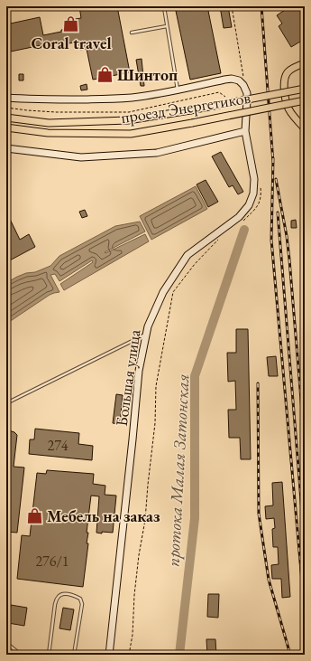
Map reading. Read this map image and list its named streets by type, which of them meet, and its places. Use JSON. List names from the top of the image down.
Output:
{
  "streets": {
    "main road": ["проезд Энергетиков", "Большая улица"]
  },
  "water": ["протока Малая Затонская"],
  "places": {
    "shop": ["Coral travel", "Шинтоп", "Мебель на заказ"]
  },
  "house_numbers": ["274", "276/1"]
}
